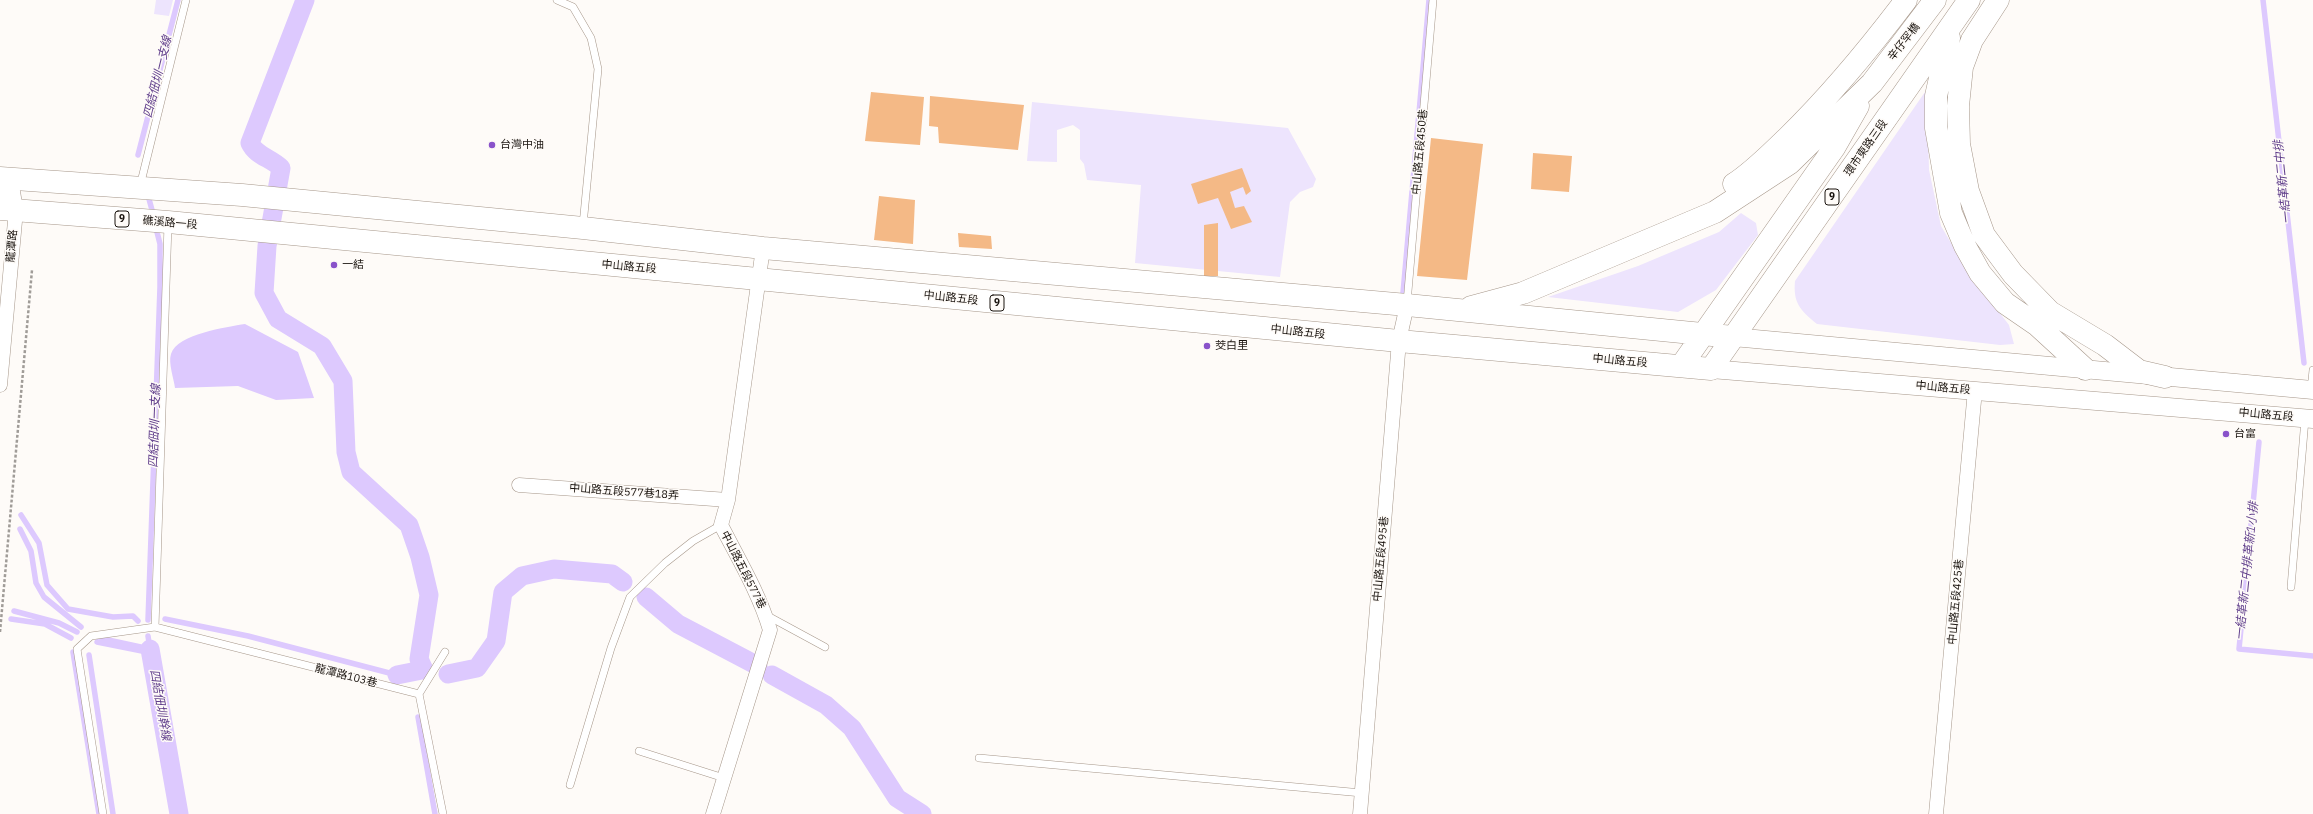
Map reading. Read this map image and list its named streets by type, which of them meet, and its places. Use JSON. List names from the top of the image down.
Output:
{
  "streets": {
    "main road": [
      "辛仔罕橋",
      "環市東路三段",
      "9",
      "礁溪路一段",
      "中山路五段"
    ],
    "street": [
      "龍潭路",
      "中山路五段577巷18弄",
      "中山路五段495巷",
      "中山路五段577巷",
      "中山路五段425巷"
    ],
    "lane": ["中山路五段450巷", "龍潭路103巷"]
  },
  "crossings": [
    ["辛仔罕橋", "9"],
    ["環市東路三段", "9"],
    ["環市東路三段", "中山路五段"],
    ["中山路五段450巷", "中山路五段495巷"],
    ["9", "中山路五段"],
    ["礁溪路一段", "龍潭路"],
    ["礁溪路一段", "中山路五段"],
    ["中山路五段", "中山路五段495巷"],
    ["中山路五段", "中山路五段577巷"],
    ["中山路五段", "中山路五段425巷"],
    ["中山路五段577巷18弄", "中山路五段577巷"]
  ],
  "water": [
    "四結佃圳一支線",
    "一結革新二中排",
    "一結革新二中排革新1小排",
    "四結佃圳幹線"
  ],
  "places": [
    "台灣中油",
    "一結",
    "茭白里",
    "台富"
  ]
}
